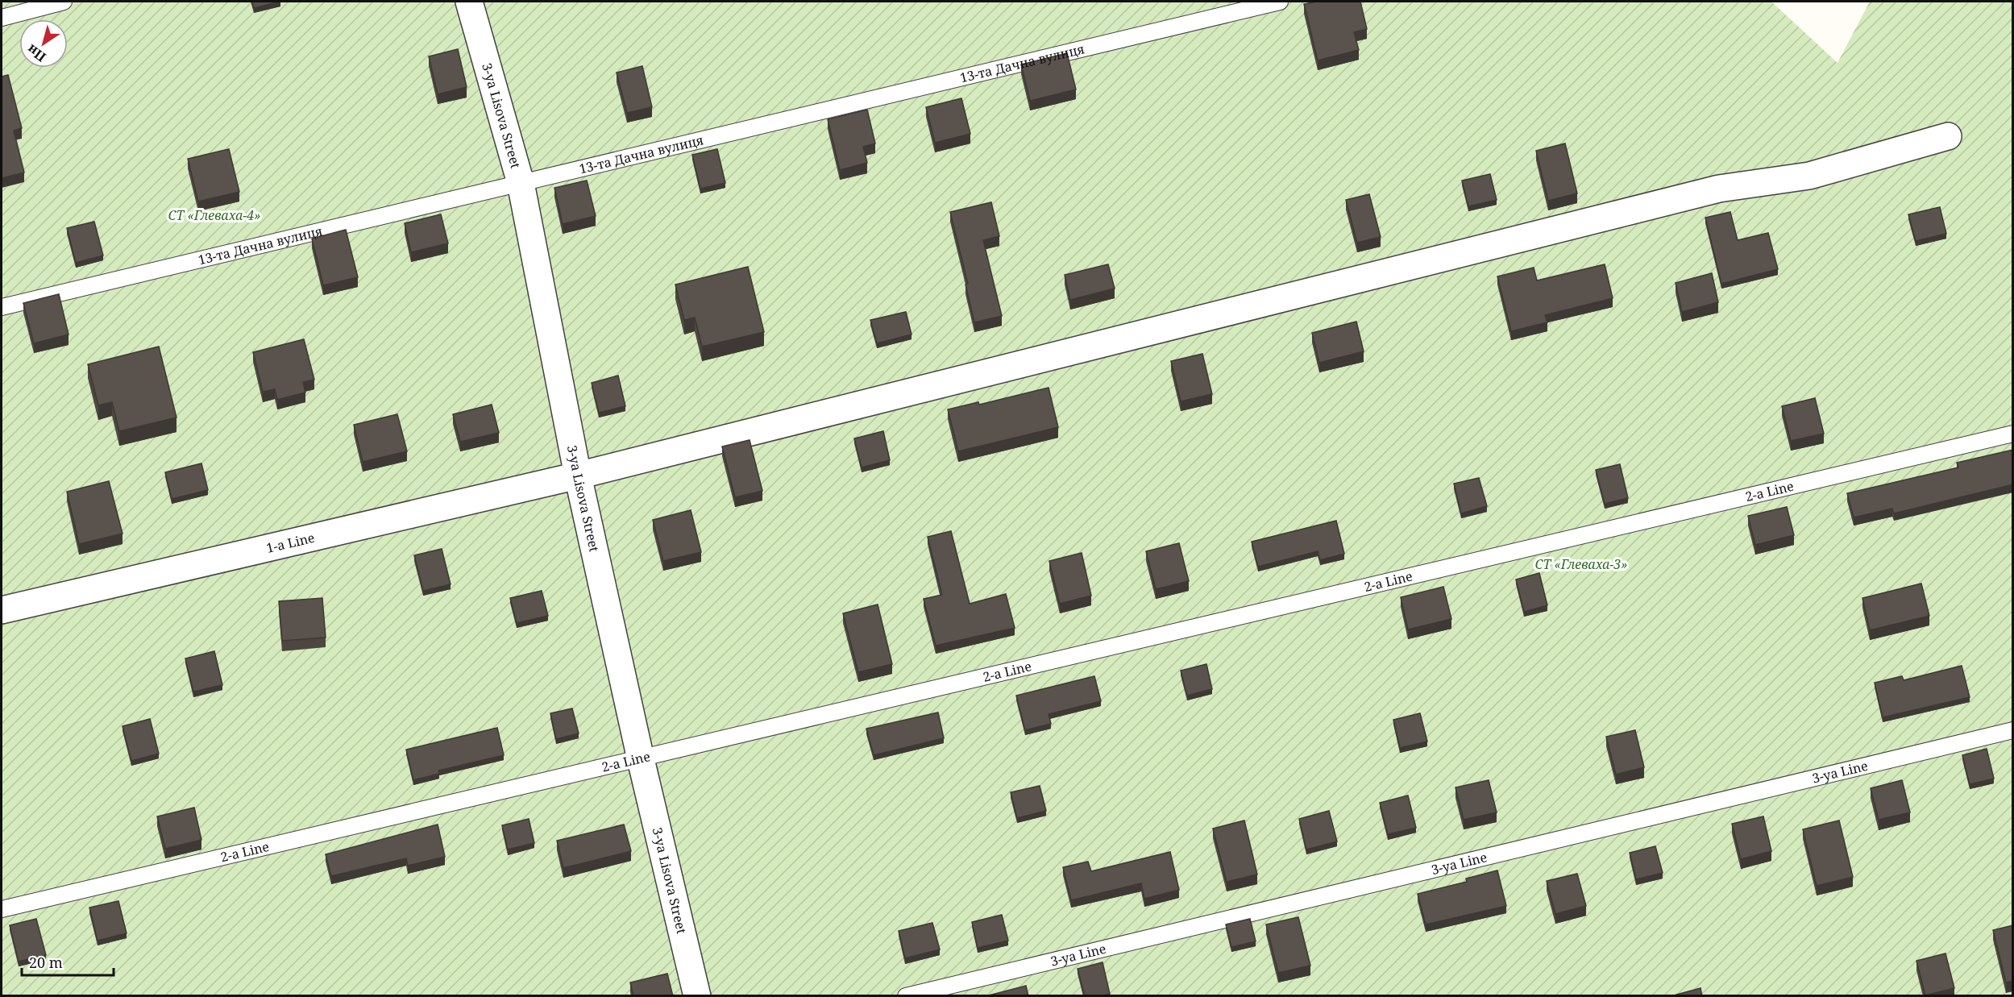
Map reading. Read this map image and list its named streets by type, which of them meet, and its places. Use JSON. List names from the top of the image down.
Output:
{
  "streets": {
    "street": ["3-ya Lisova Street", "1-a Line"],
    "lane": ["13-та Дачна вулиця", "2-a Line", "3-ya Line"]
  },
  "crossings": [
    ["13-та Дачна вулиця", "3-ya Lisova Street"],
    ["3-ya Lisova Street", "2-a Line"],
    ["3-ya Lisova Street", "1-a Line"]
  ],
  "parks": ["СТ «Глеваха-4»", "СТ «Глеваха-3»"],
  "scale_bar": "20 m",
  "north": "bottom left"
}
